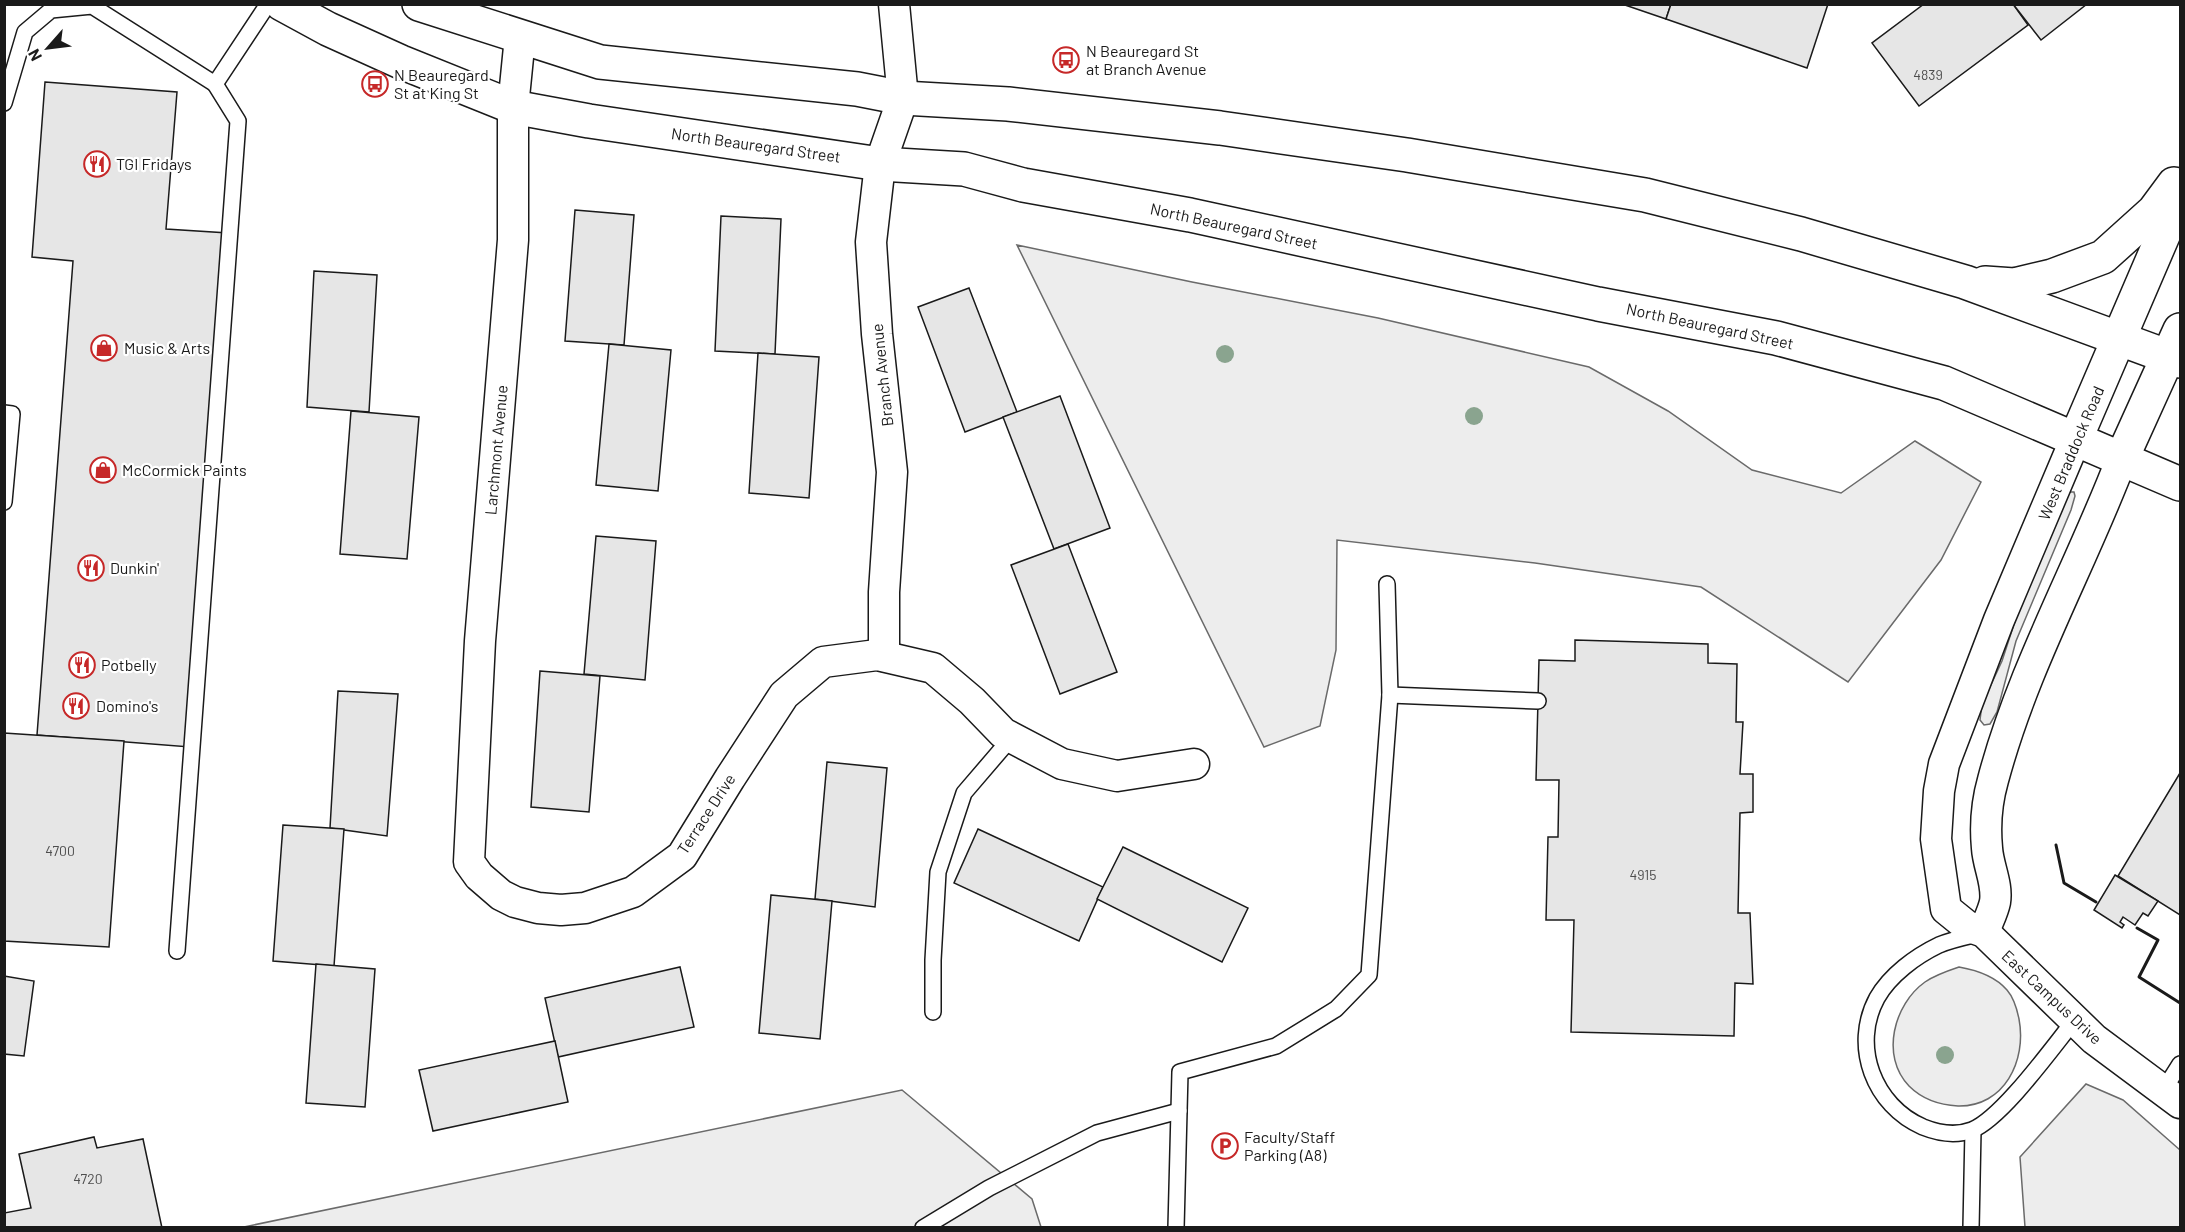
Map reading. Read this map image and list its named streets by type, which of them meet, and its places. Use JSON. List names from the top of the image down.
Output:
{
  "streets": {
    "main road": ["North Beauregard Street", "West Braddock Road"],
    "street": [
      "Branch Avenue",
      "Larchmont Avenue",
      "Terrace Drive",
      "East Campus Drive"
    ]
  },
  "crossings": [
    ["North Beauregard Street", "Branch Avenue"],
    ["North Beauregard Street", "Larchmont Avenue"],
    ["North Beauregard Street", "West Braddock Road"],
    ["Branch Avenue", "Terrace Drive"],
    ["Larchmont Avenue", "Terrace Drive"],
    ["West Braddock Road", "East Campus Drive"]
  ],
  "places": {
    "bus stop": ["N Beauregard St at Branch Avenue", "N Beauregard St at King St"],
    "restaurant": [
      "TGI Fridays",
      "Dunkin'",
      "Potbelly",
      "Domino's"
    ],
    "shop": ["Music & Arts", "McCormick Paints"],
    "parking": ["Faculty/Staff Parking (A8)"]
  },
  "house_numbers": [
    "4839",
    "4700",
    "4915",
    "4720"
  ],
  "north": "bottom left"
}
